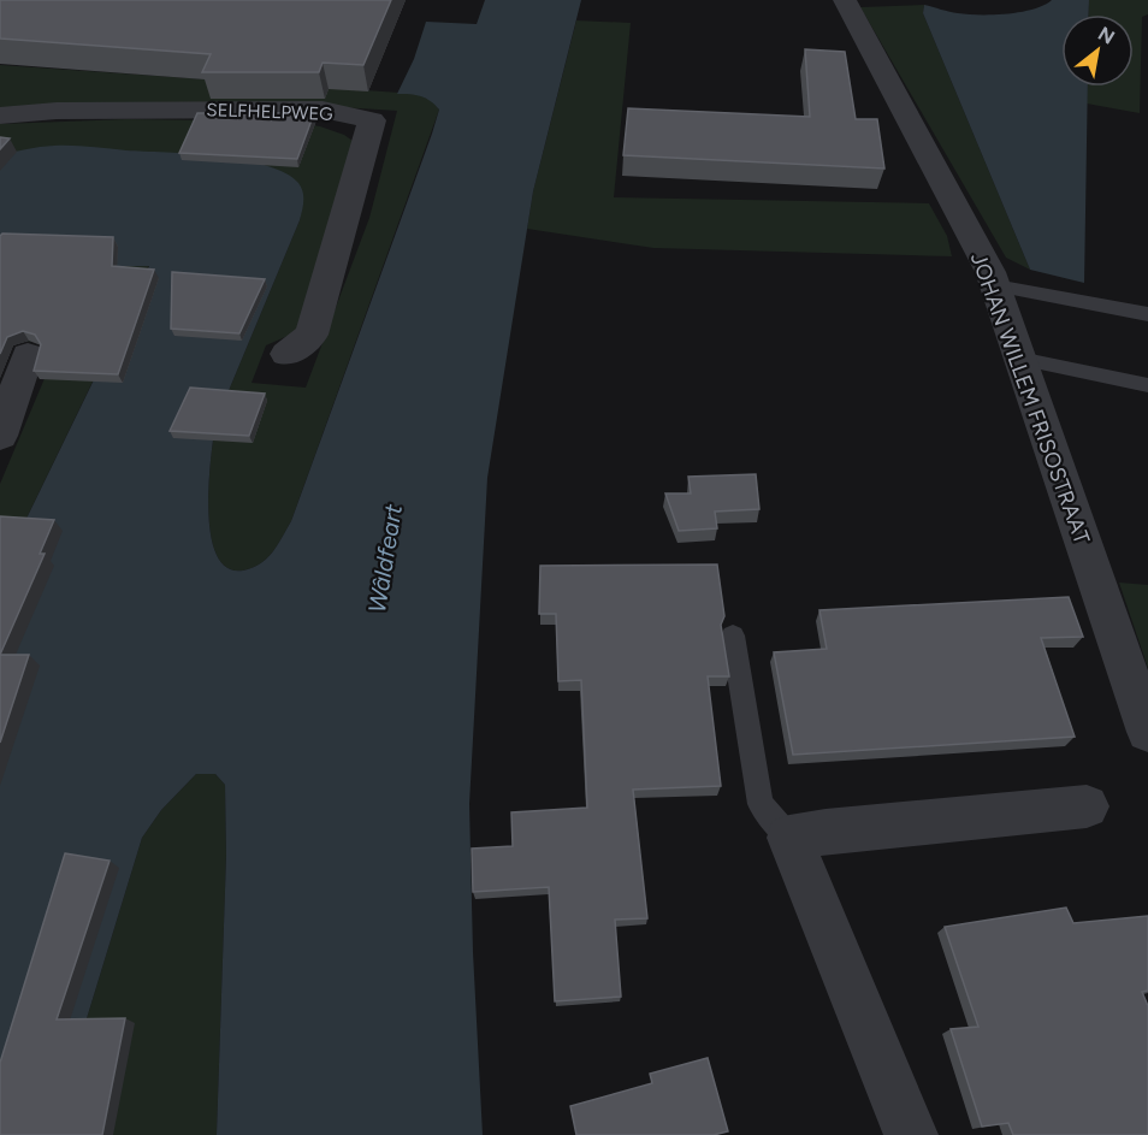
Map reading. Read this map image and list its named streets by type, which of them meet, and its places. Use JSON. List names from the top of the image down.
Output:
{
  "streets": {
    "street": ["SELFHELPWEG", "JOHAN WILLEM FRISOSTRAAT"]
  },
  "water": ["Wâldfeart"],
  "north": "top right"
}
